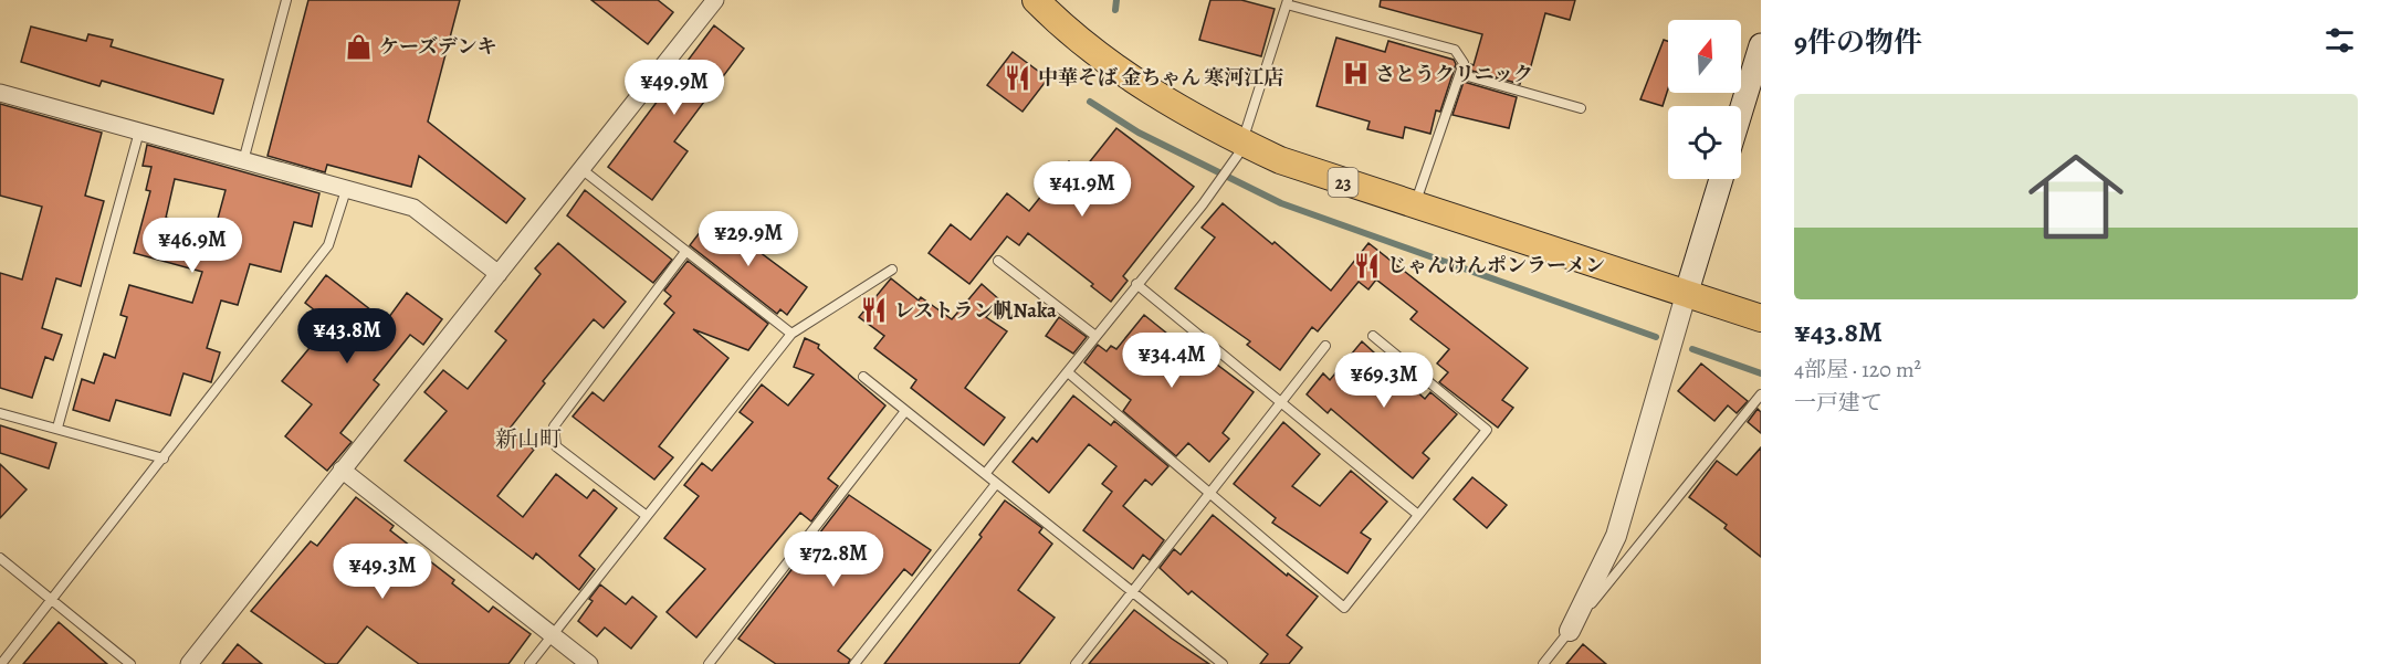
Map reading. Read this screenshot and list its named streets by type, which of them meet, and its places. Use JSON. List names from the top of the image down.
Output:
{
  "streets": {
    "main road": ["23"]
  },
  "districts": ["新山町"],
  "places": {
    "shop": ["ケーズデンキ"],
    "hospital": ["さとうクリニック"],
    "restaurant": ["中華そば 金ちゃん 寒河江店", "じゃんけんポンラーメン", "レストラン帆Naka"]
  },
  "north": "top",
  "page": {
    "heading": "9件の物件",
    "price": [
      "¥49.9M",
      "¥41.9M",
      "¥29.9M",
      "¥46.9M",
      "¥43.8M",
      "¥34.4M",
      "¥69.3M",
      "¥72.8M",
      "¥49.3M"
    ],
    "list": [
      {
        "name": "¥43.8M",
        "note": "4部屋 · 120 m² · 一戸建て"
      }
    ]
  }
}
